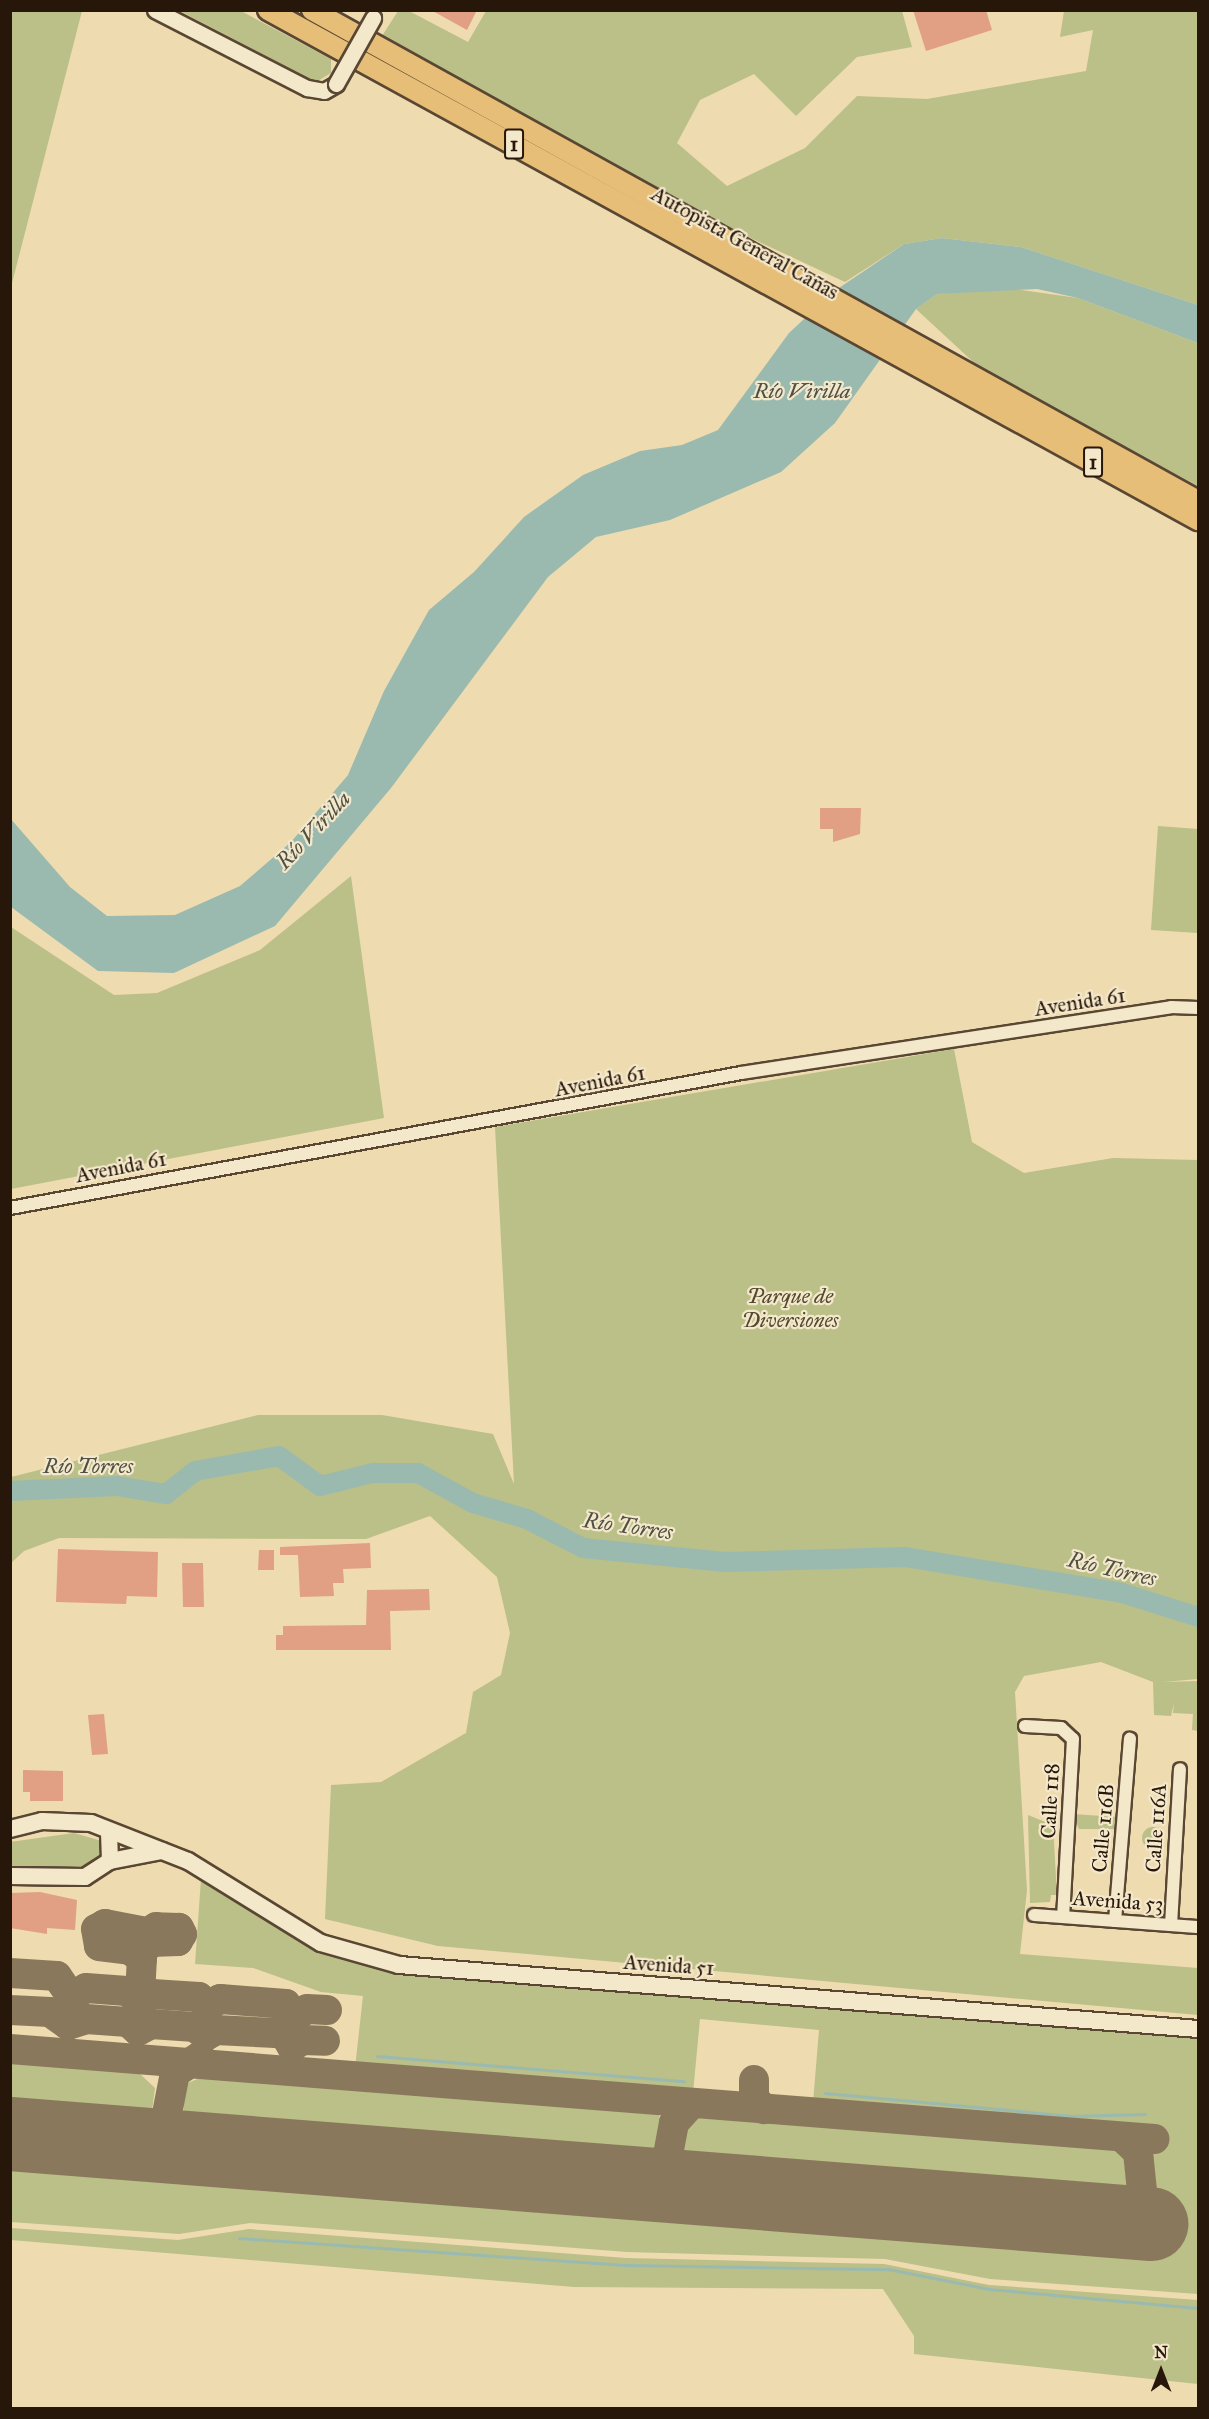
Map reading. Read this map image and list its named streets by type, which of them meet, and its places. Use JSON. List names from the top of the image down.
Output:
{
  "streets": {
    "highway": ["1", "Autopista General Cañas"],
    "main road": ["Avenida 51"],
    "street": [
      "Avenida 61",
      "Calle 118",
      "Calle 116B",
      "Calle 116A",
      "Avenida 53"
    ]
  },
  "crossings": [
    ["Calle 118", "Avenida 53"],
    ["Calle 116B", "Avenida 53"],
    ["Calle 116A", "Avenida 53"]
  ],
  "water": ["Río Virilla", "Río Torres"],
  "parks": ["Parque de Diversiones"],
  "north": "top"
}
